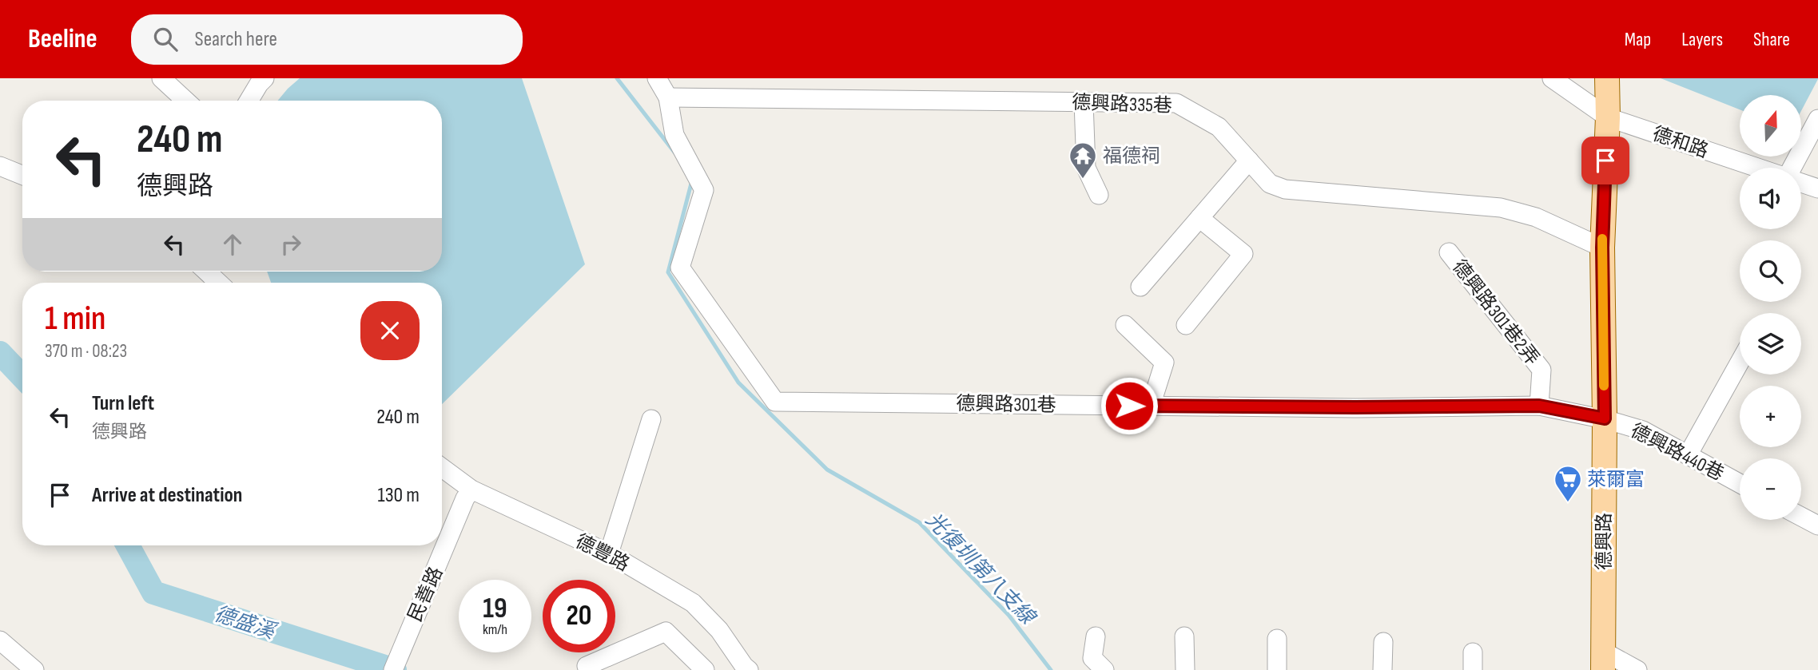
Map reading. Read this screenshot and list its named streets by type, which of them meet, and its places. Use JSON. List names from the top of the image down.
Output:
{
  "streets": {
    "main road": ["德興路"],
    "street": [
      "德興路335巷",
      "德和路",
      "德興路301巷2弄",
      "德興路301巷",
      "德興路440巷",
      "德豐路",
      "民善路"
    ]
  },
  "crossings": [
    ["德興路335巷", "德興路301巷"],
    ["德興路335巷", "德興路"],
    ["德和路", "德興路"],
    ["德興路301巷2弄", "德興路301巷"],
    ["德興路301巷", "德興路440巷"],
    ["德興路301巷", "德興路"],
    ["德興路440巷", "德興路"],
    ["德豐路", "民善路"]
  ],
  "water": ["光復圳第八支線", "德盛溪"],
  "places": {
    "temple": ["福德祠"],
    "supermarket": ["萊爾富"]
  },
  "north": "top",
  "page": {
    "header": "Beeline",
    "search": "Search here",
    "nav": ["Map", "Layers", "Share"],
    "map_buttons": ["+", "−"],
    "turn": ["240 m", "德興路"],
    "heading": ["1 min", "370 m · 08:23"],
    "list": [
      {
        "name": "Turn left",
        "note": "德興路",
        "value": "240 m"
      },
      {
        "name": "Arrive at destination",
        "value": "130 m"
      }
    ],
    "speed": "19 km/h",
    "limit": "20"
  }
}
